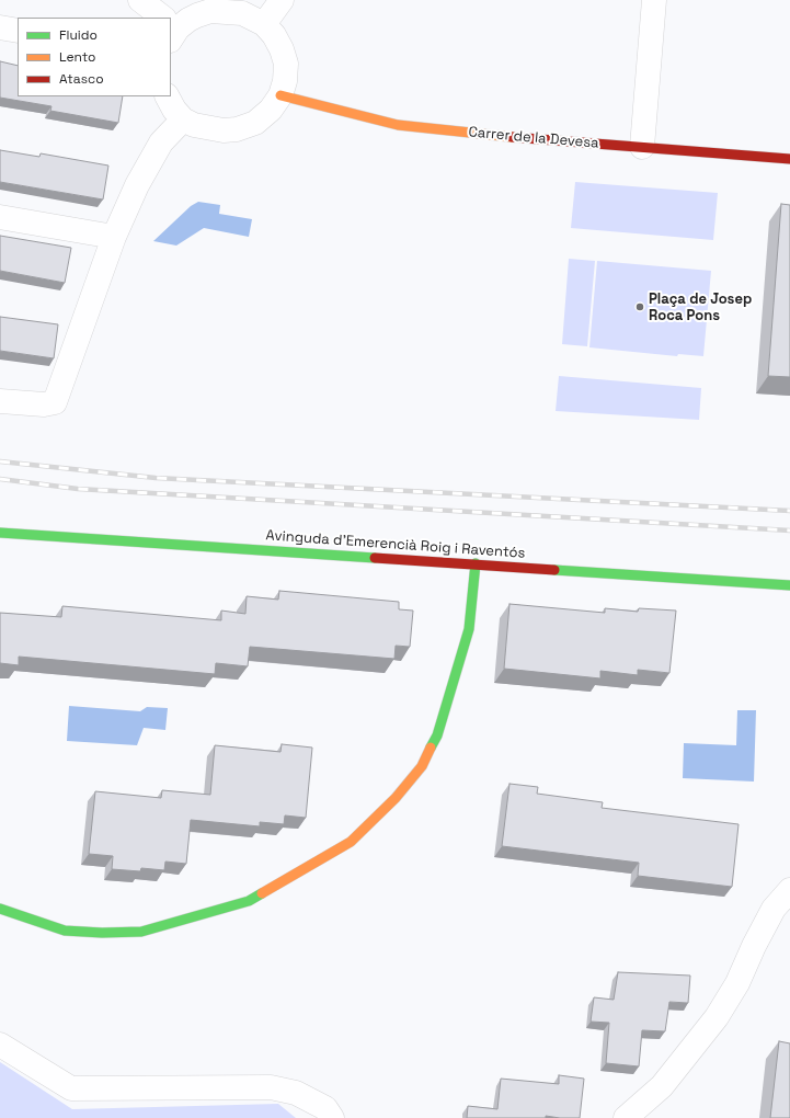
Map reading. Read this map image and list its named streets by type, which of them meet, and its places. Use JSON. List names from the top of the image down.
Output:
{
  "streets": {
    "street": ["Carrer de la Devesa", "Avinguda d'Emerencià Roig i Raventós"]
  },
  "places": ["Plaça de Josep Roca Pons"],
  "legend": ["Fluido", "Lento", "Atasco"]
}
